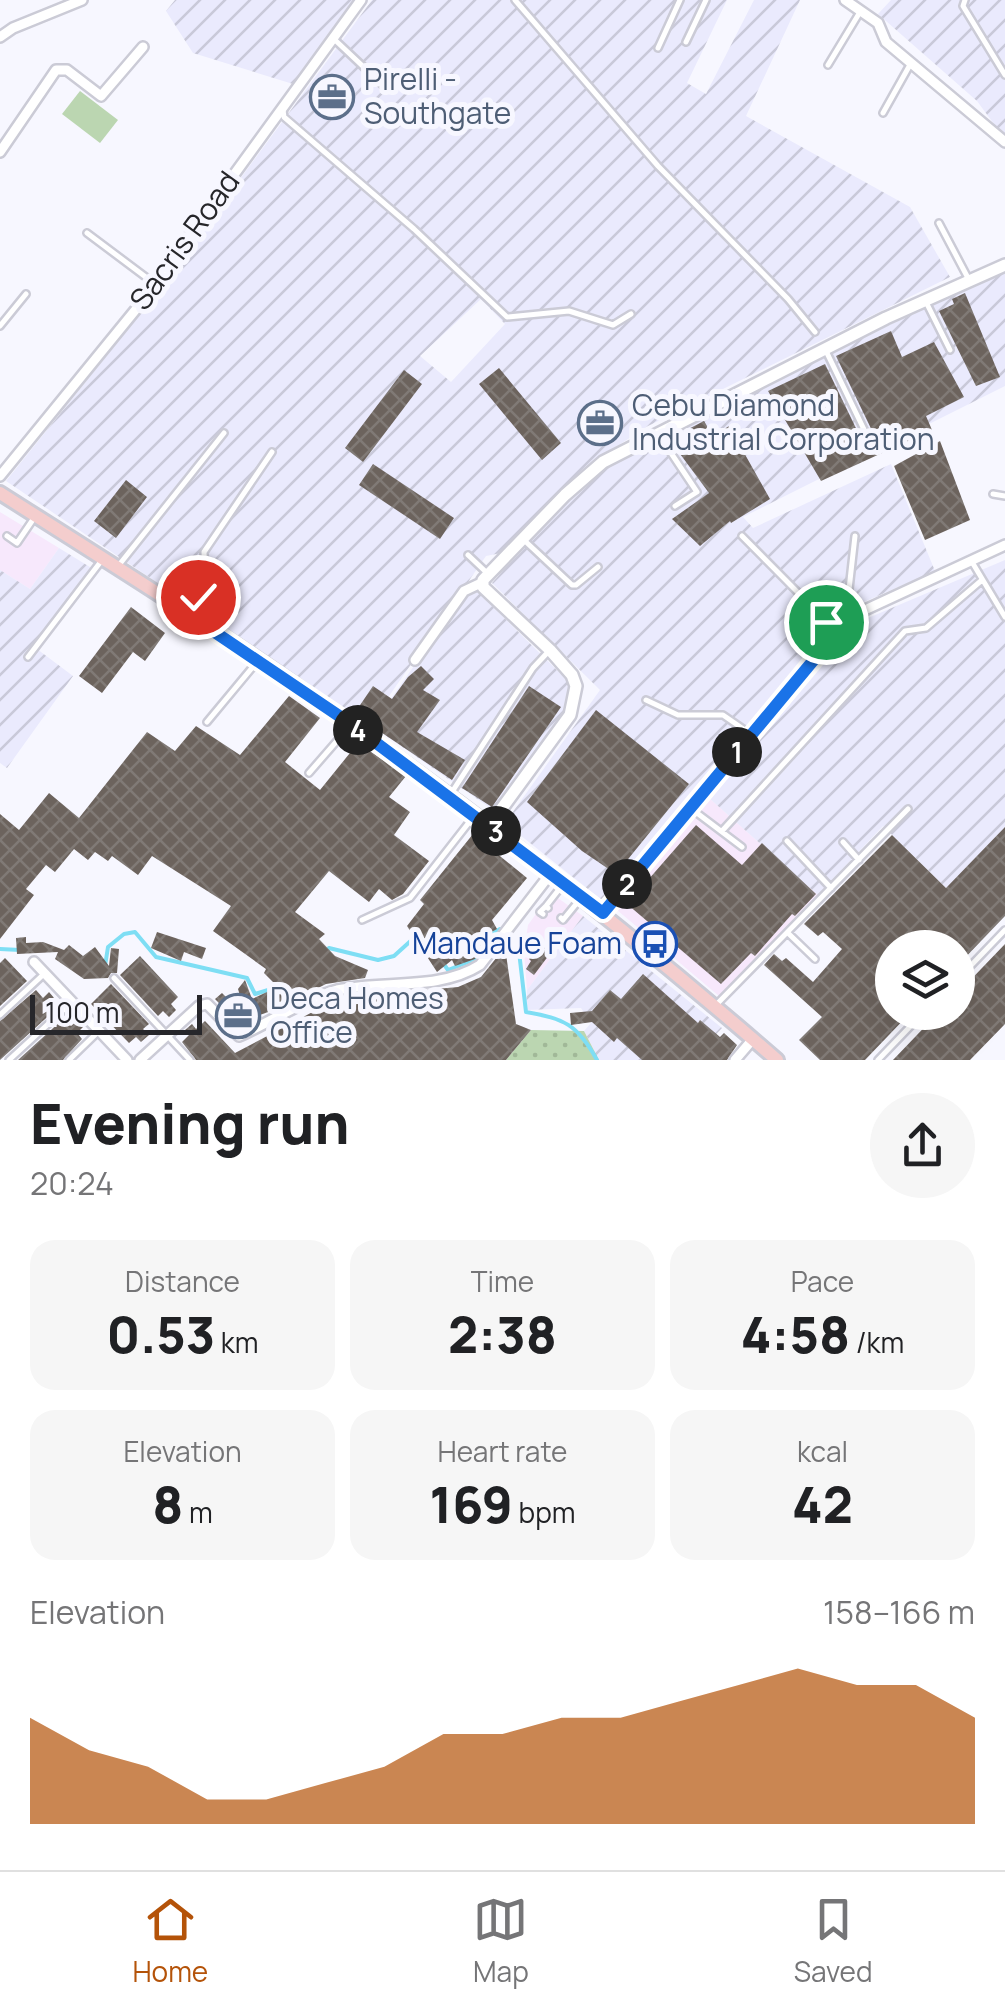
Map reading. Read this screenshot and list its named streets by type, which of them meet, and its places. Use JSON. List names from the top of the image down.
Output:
{
  "streets": {
    "street": ["Sacris Road"]
  },
  "places": {
    "office": ["Pirelli - Southgate", "Cebu Diamond Industrial Corporation", "Deca Homes Office"],
    "bus stop": ["Mandaue Foam"]
  },
  "scale_bar": "100 m",
  "page": {
    "pins": [
      "4",
      "1",
      "3",
      "2"
    ],
    "scale": "100 m",
    "heading": ["Evening run", "20:24"],
    "stats": [
      ["Distance", "0.53 km"],
      ["Time", "2:38"],
      ["Pace", "4:58 /km"],
      ["Elevation", "8 m"],
      ["Heart rate", "169 bpm"],
      ["kcal", "42"]
    ],
    "chart": ["Elevation", "158–166 m"],
    "tabs": ["Home", "Map", "Saved"]
  }
}
